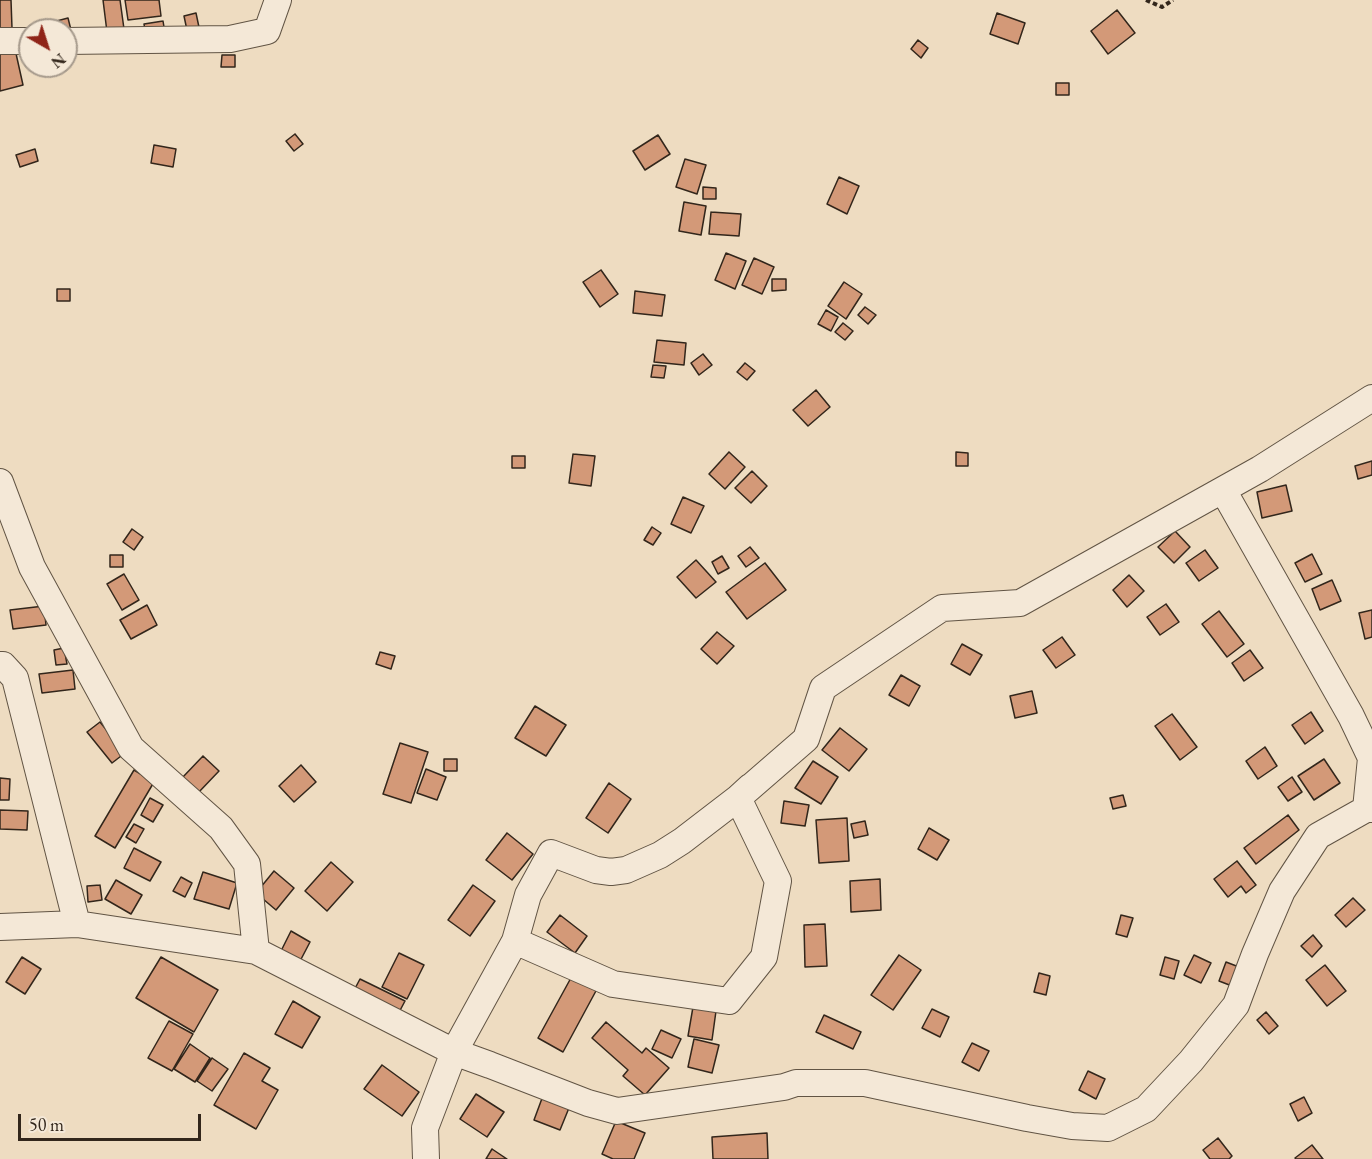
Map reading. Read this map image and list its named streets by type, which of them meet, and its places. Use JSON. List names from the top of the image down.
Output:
{
  "scale_bar": "50 m",
  "north": "bottom right"
}
